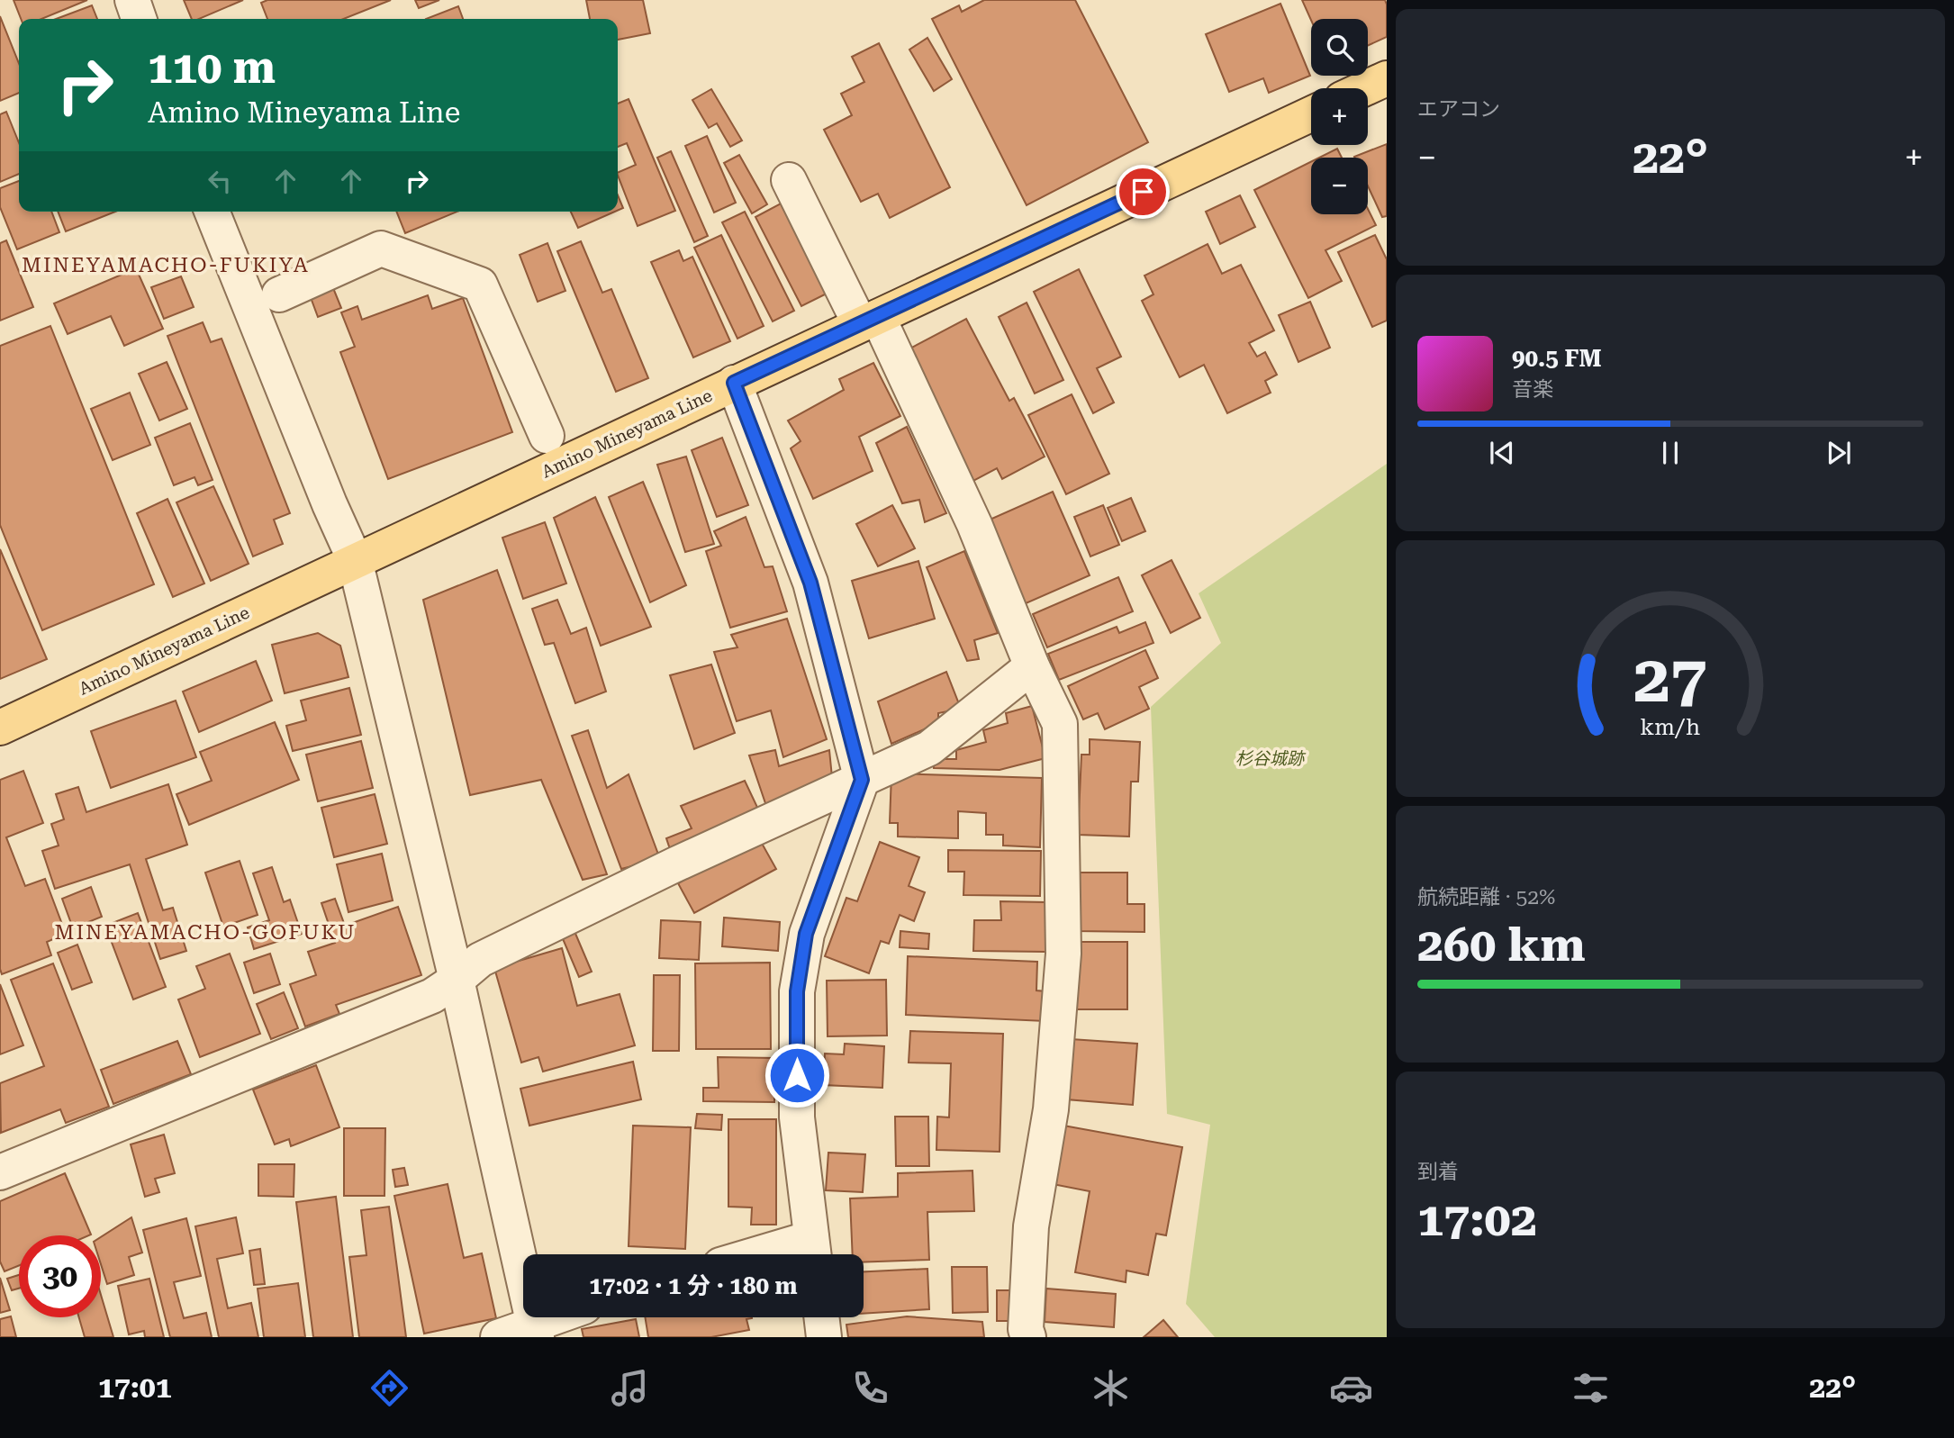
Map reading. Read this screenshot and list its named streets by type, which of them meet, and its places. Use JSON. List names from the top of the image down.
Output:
{
  "streets": {
    "main road": ["Amino Mineyama Line"]
  },
  "districts": ["MINEYAMACHO-FUKIYA", "MINEYAMACHO-GOFUKU"],
  "parks": ["杉谷城跡"],
  "page": {
    "tile": [
      "エアコン",
      ["航続距離 · 52%", "260 km"],
      ["到着", "17:02"]
    ],
    "map_buttons": ["+", "−"],
    "turn": ["110 m", "Amino Mineyama Line"],
    "heat": ["−", "22°", "+"],
    "song": ["90.5 FM", "音楽"],
    "limit": "30",
    "trip": "17:02 · 1 分 · 180 m",
    "tabs": ["17:01", "22°"],
    "gauge": ["27", "km/h"]
  }
}
